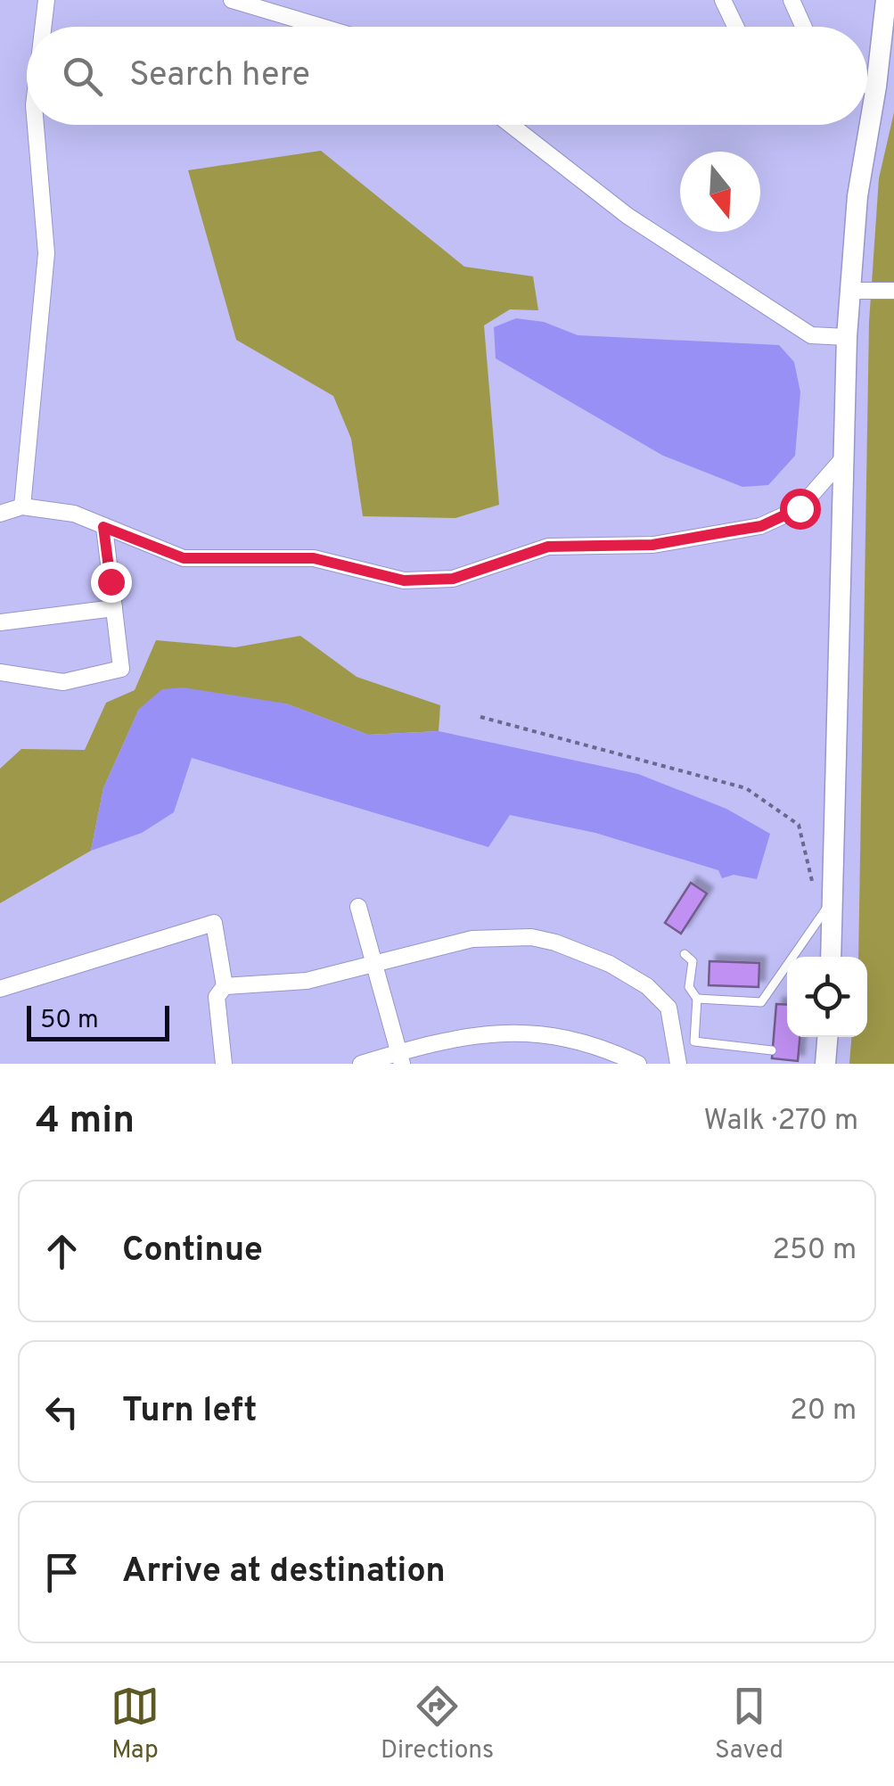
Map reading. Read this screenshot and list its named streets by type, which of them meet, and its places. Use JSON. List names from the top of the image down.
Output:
{
  "scale_bar": "50 m",
  "north": "bottom",
  "page": {
    "search": "Search here",
    "scale": "50 m",
    "heading": ["4 min", "Walk · 270 m"],
    "list": [
      ["Continue", "250 m"],
      ["Turn left", "20 m"],
      "Arrive at destination"
    ],
    "nav": ["Map", "Directions", "Saved"]
  }
}
